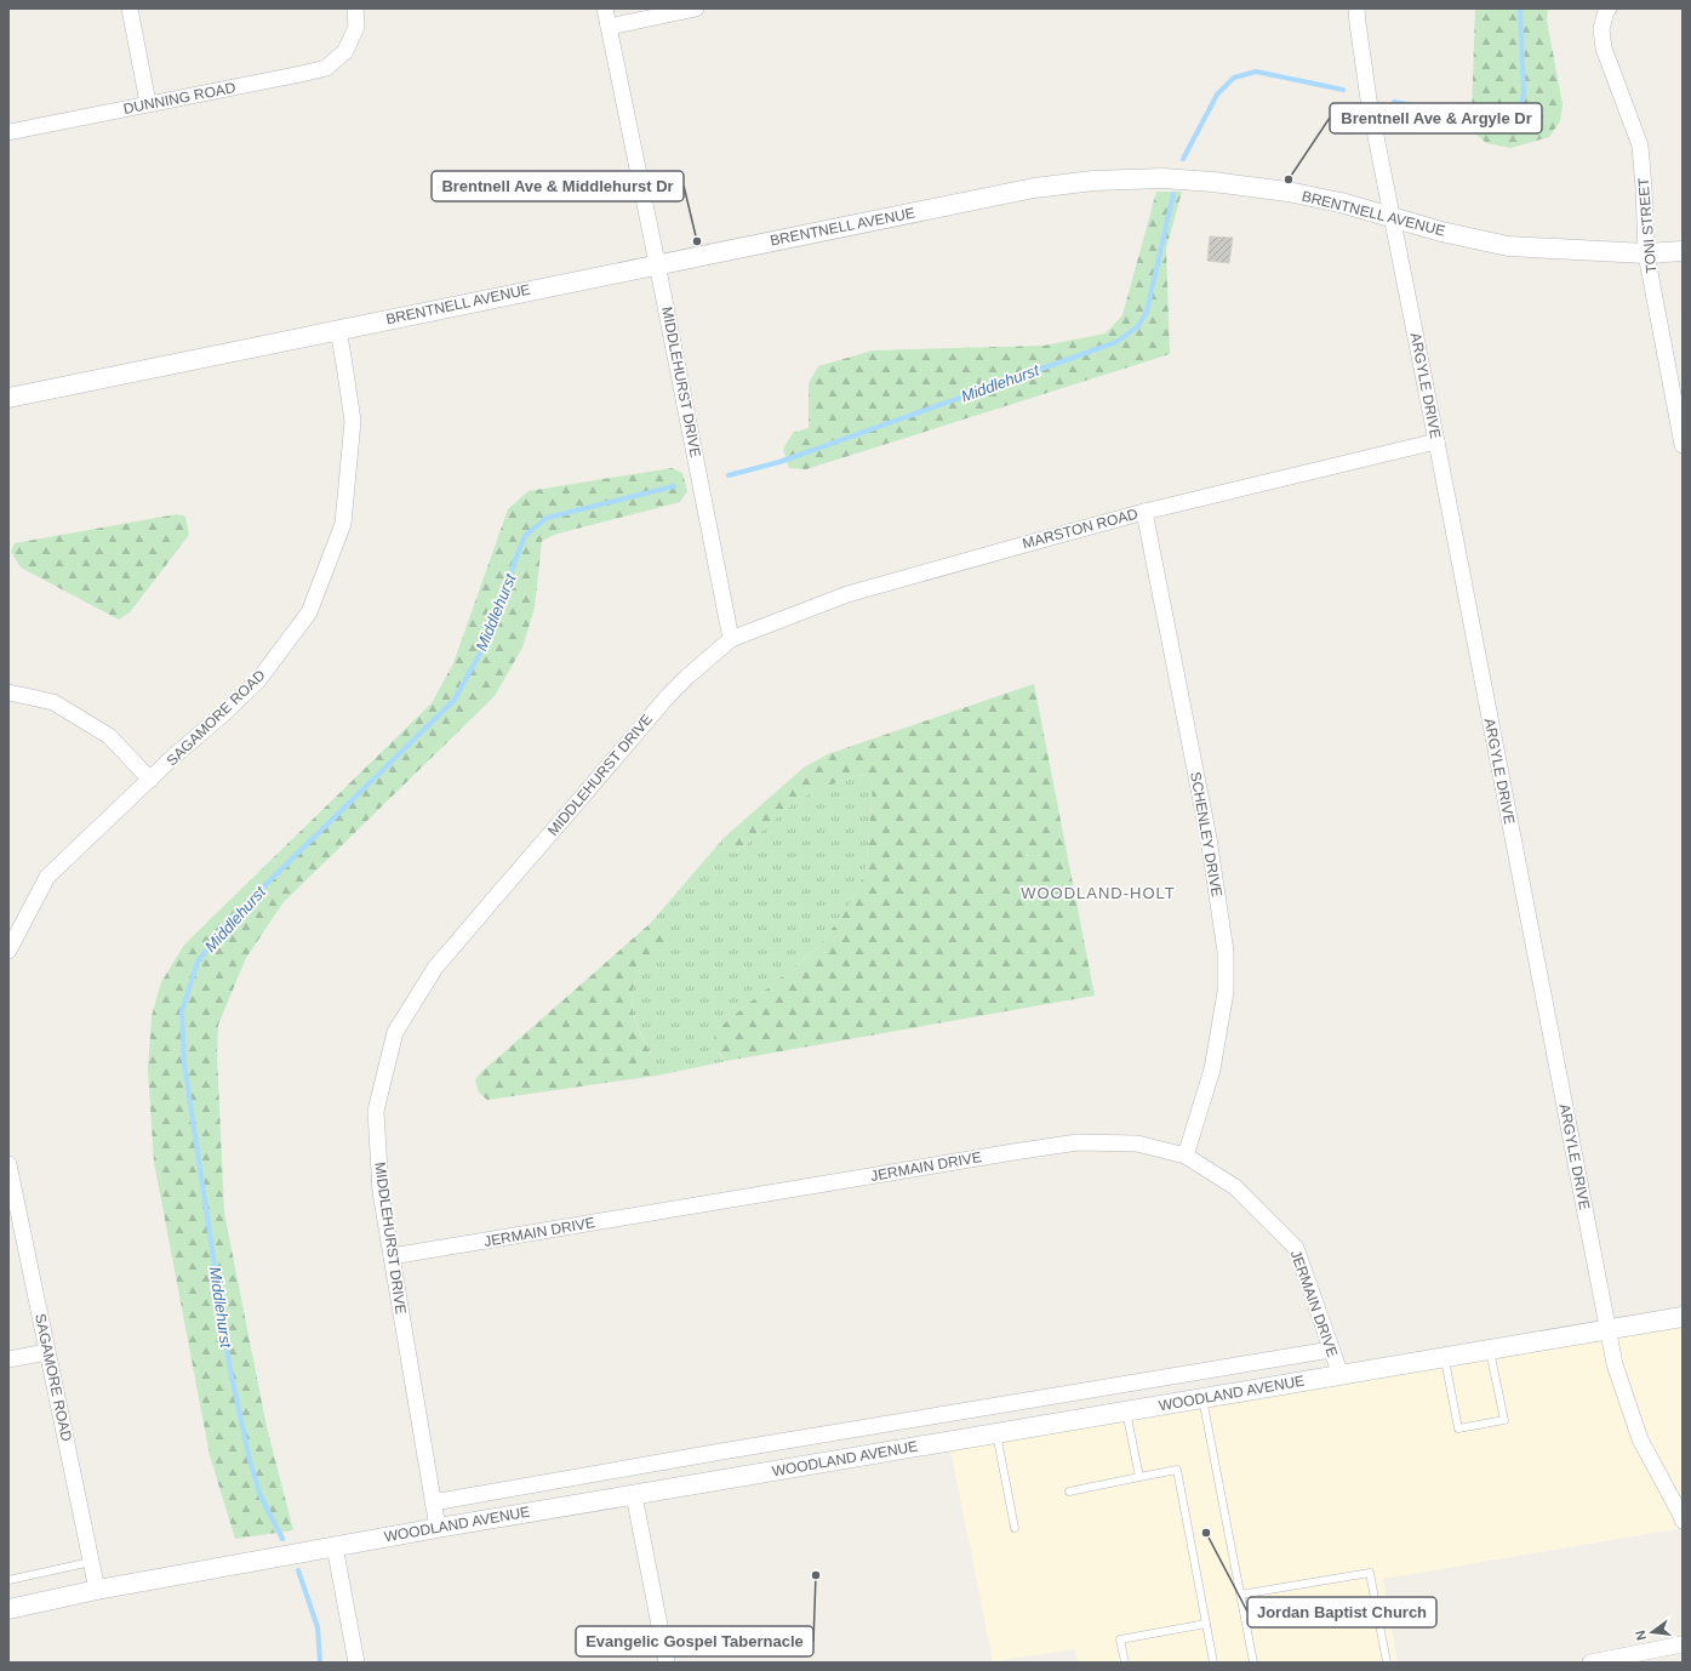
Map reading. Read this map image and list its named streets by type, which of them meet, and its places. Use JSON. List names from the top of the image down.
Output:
{
  "streets": {
    "street": [
      "DUNNING ROAD",
      "BRENTNELL AVENUE",
      "TONI STREET",
      "MIDDLEHURST DRIVE",
      "ARGYLE DRIVE",
      "MARSTON ROAD",
      "SAGAMORE ROAD",
      "SCHENLEY DRIVE",
      "JERMAIN DRIVE",
      "WOODLAND AVENUE"
    ]
  },
  "crossings": [
    ["BRENTNELL AVENUE", "TONI STREET"],
    ["BRENTNELL AVENUE", "MIDDLEHURST DRIVE"],
    ["BRENTNELL AVENUE", "ARGYLE DRIVE"],
    ["BRENTNELL AVENUE", "SAGAMORE ROAD"],
    ["MIDDLEHURST DRIVE", "MARSTON ROAD"],
    ["MIDDLEHURST DRIVE", "JERMAIN DRIVE"],
    ["MIDDLEHURST DRIVE", "WOODLAND AVENUE"],
    ["ARGYLE DRIVE", "MARSTON ROAD"],
    ["ARGYLE DRIVE", "WOODLAND AVENUE"],
    ["MARSTON ROAD", "SCHENLEY DRIVE"],
    ["SAGAMORE ROAD", "WOODLAND AVENUE"],
    ["SCHENLEY DRIVE", "JERMAIN DRIVE"],
    ["JERMAIN DRIVE", "WOODLAND AVENUE"]
  ],
  "districts": ["WOODLAND-HOLT"],
  "water": ["Middlehurst"],
  "places": [
    "Brentnell Ave & Argyle Dr",
    "Brentnell Ave & Middlehurst Dr",
    "Jordan Baptist Church",
    "Evangelic Gospel Tabernacle"
  ],
  "north": "left"
}
